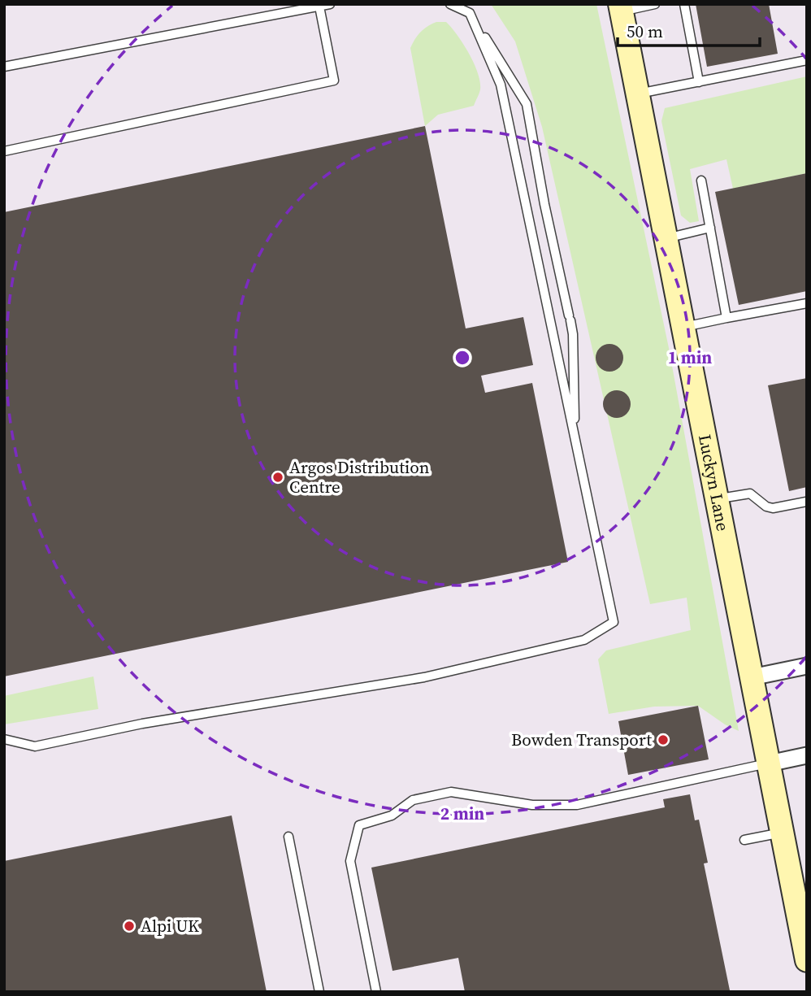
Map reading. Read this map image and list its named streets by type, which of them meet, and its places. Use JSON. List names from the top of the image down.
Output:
{
  "streets": {
    "street": ["Luckyn Lane"]
  },
  "places": ["Argos Distribution Centre", "Bowden Transport", "Alpi UK"],
  "scale_bar": "50 m",
  "rings": ["1 min", "2 min"]
}
